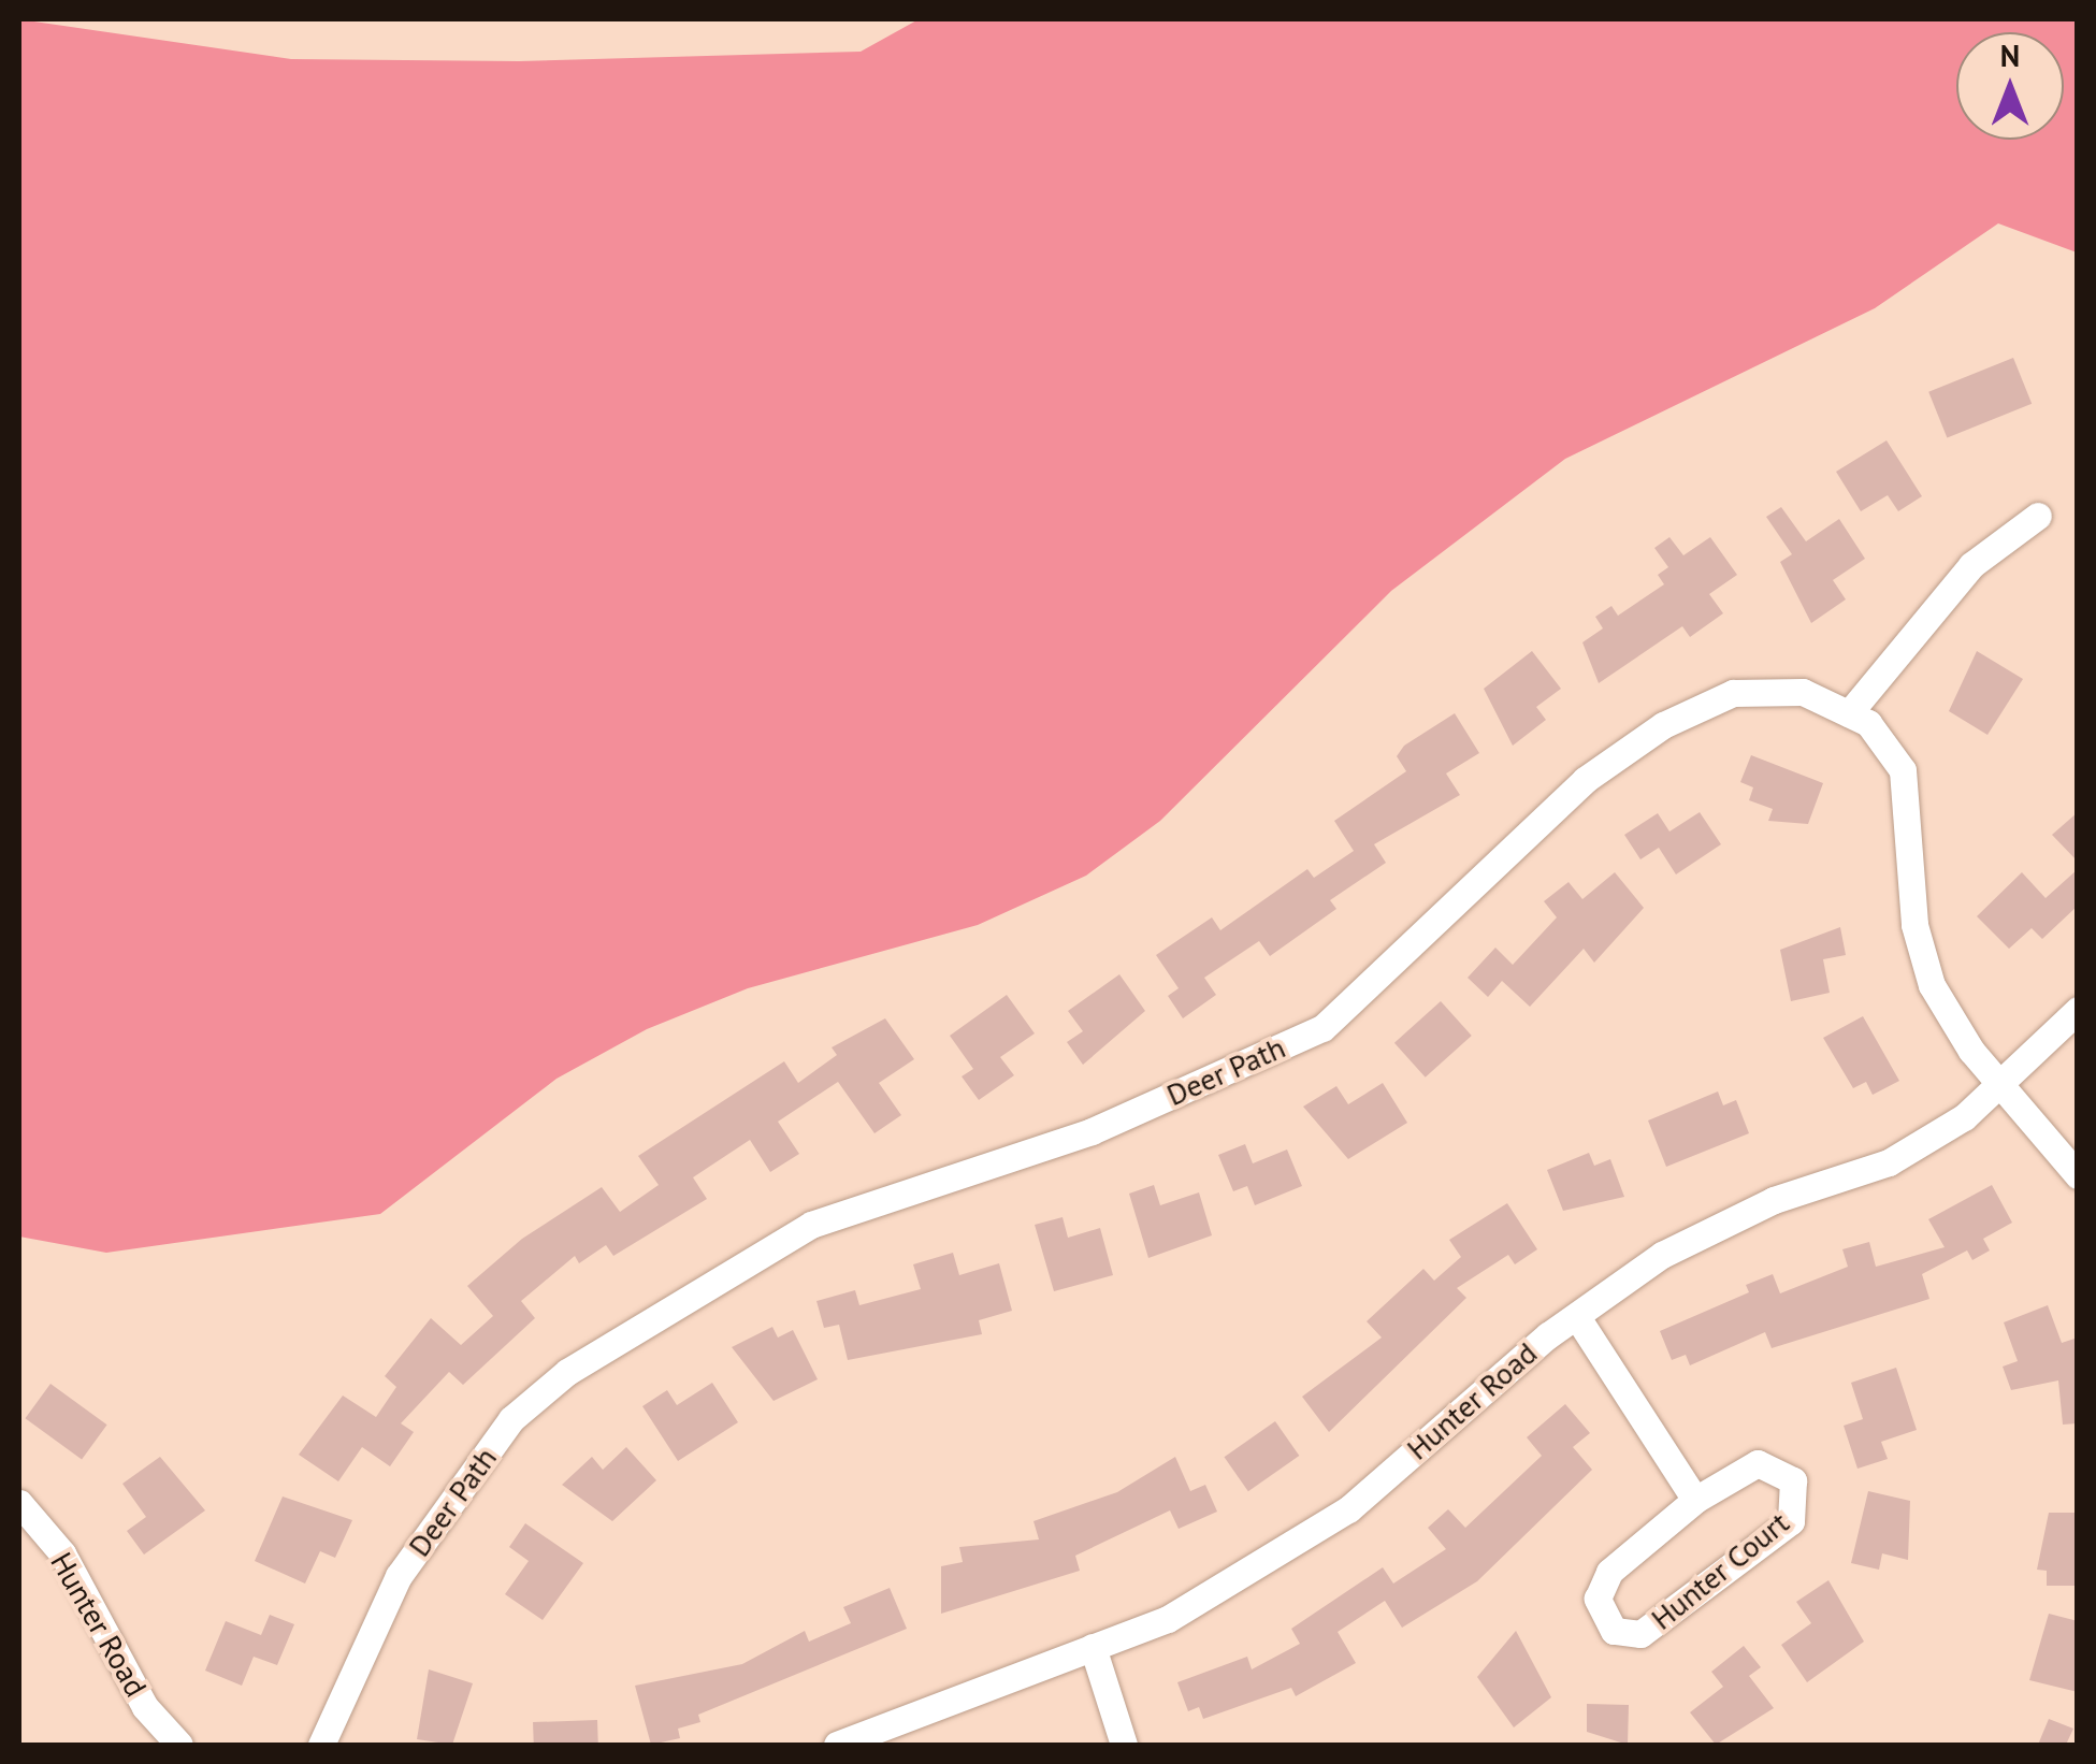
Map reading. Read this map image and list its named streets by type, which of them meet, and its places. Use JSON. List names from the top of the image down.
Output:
{
  "streets": {
    "street": ["Deer Path", "Hunter Road", "Hunter Court"]
  },
  "crossings": [
    ["Deer Path", "Hunter Road"]
  ],
  "north": "top"
}
